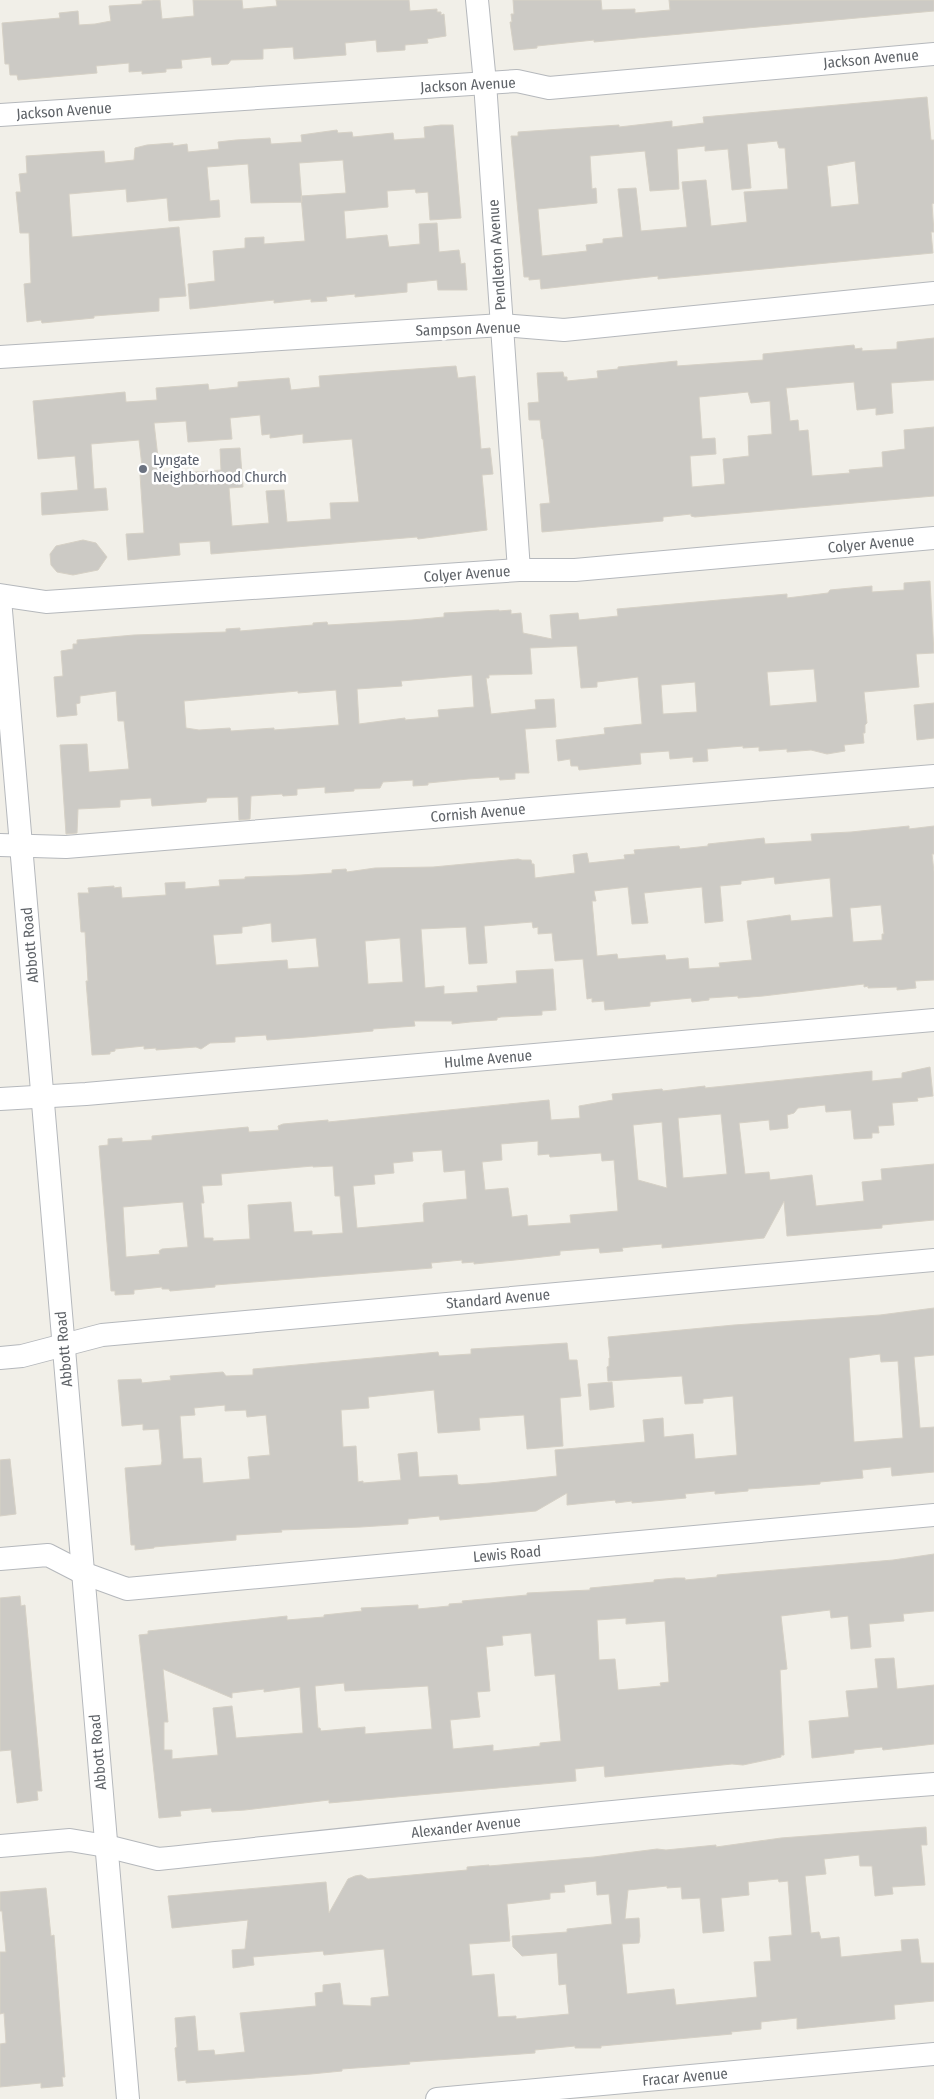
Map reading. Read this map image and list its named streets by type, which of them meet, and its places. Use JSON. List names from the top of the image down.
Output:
{
  "streets": {
    "street": [
      "Jackson Avenue",
      "Pendleton Avenue",
      "Sampson Avenue",
      "Colyer Avenue",
      "Cornish Avenue",
      "Abbott Road",
      "Hulme Avenue",
      "Standard Avenue",
      "Lewis Road",
      "Alexander Avenue",
      "Fracar Avenue"
    ]
  },
  "crossings": [
    ["Jackson Avenue", "Pendleton Avenue"],
    ["Pendleton Avenue", "Sampson Avenue"],
    ["Pendleton Avenue", "Colyer Avenue"],
    ["Colyer Avenue", "Abbott Road"],
    ["Cornish Avenue", "Abbott Road"],
    ["Abbott Road", "Hulme Avenue"],
    ["Abbott Road", "Standard Avenue"],
    ["Abbott Road", "Lewis Road"],
    ["Abbott Road", "Alexander Avenue"]
  ],
  "places": ["Lyngate Neighborhood Church"]
}
